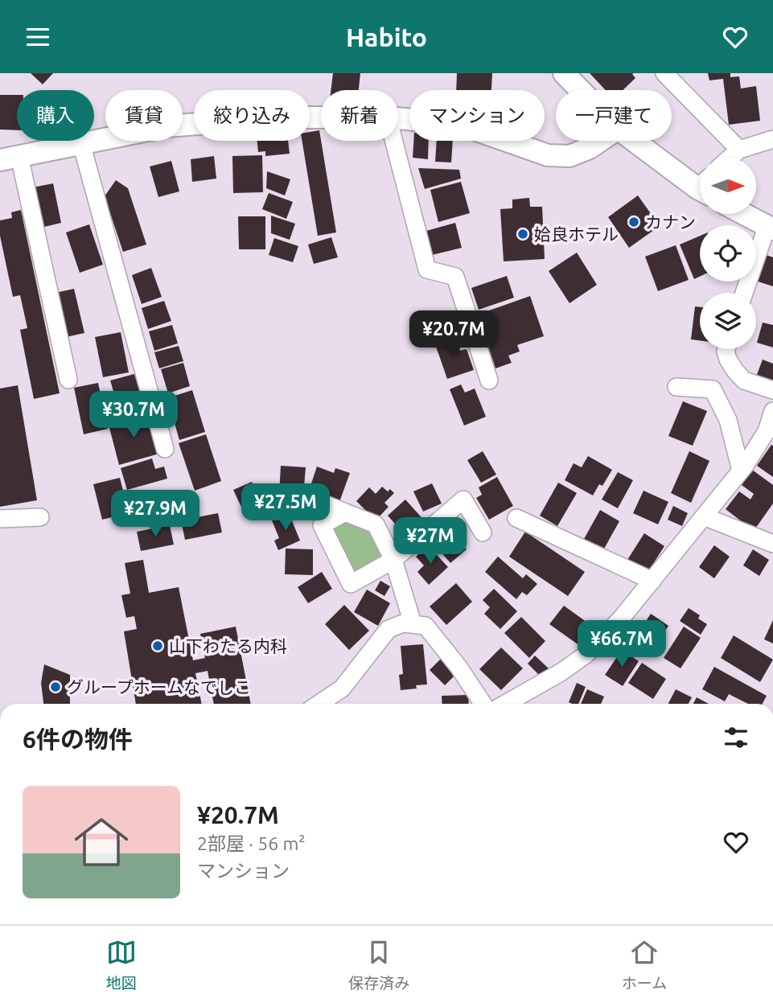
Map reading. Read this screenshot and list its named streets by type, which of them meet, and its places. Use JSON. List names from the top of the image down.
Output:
{
  "places": [
    "カナン",
    "姶良ホテル",
    "山下わたる内科",
    "グループホームなでしこ"
  ],
  "north": "right",
  "page": {
    "header": "Habito",
    "chip": [
      "購入",
      "賃貸",
      "絞り込み",
      "新着",
      "マンション",
      "一戸建て"
    ],
    "price": [
      "¥20.7M",
      "¥30.7M",
      "¥27.5M",
      "¥27.9M",
      "¥27M",
      "¥66.7M"
    ],
    "heading": "6件の物件",
    "list": [
      {
        "name": "¥20.7M",
        "note": "2部屋 · 56 m² · マンション"
      }
    ],
    "tabs": ["地図", "保存済み", "ホーム"]
  }
}
